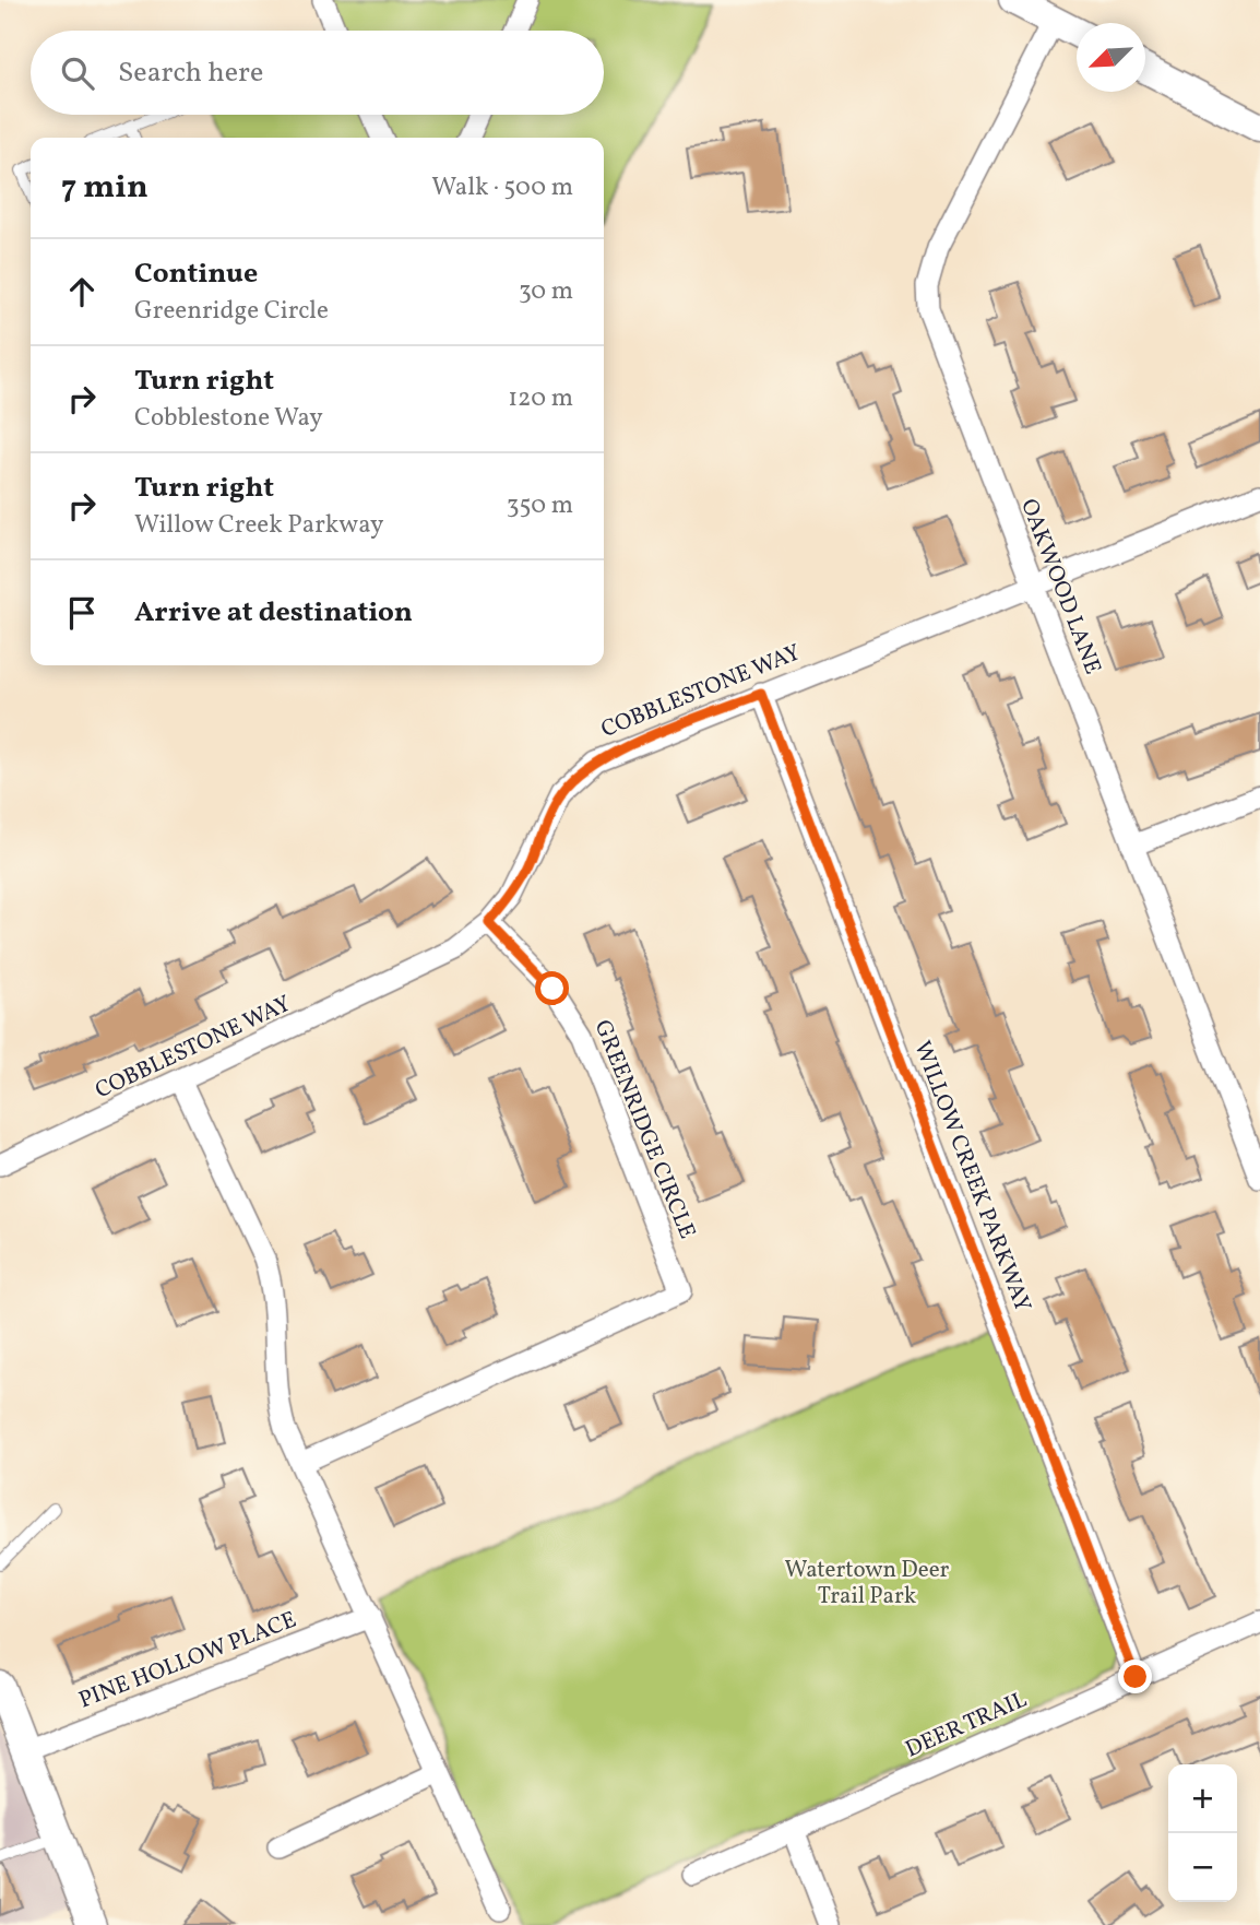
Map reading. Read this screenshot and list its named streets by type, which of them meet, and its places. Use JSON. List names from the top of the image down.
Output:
{
  "streets": {
    "street": [
      "OAKWOOD LANE",
      "COBBLESTONE WAY",
      "GREENRIDGE CIRCLE",
      "WILLOW CREEK PARKWAY",
      "PINE HOLLOW PLACE",
      "DEER TRAIL"
    ]
  },
  "crossings": [
    ["OAKWOOD LANE", "COBBLESTONE WAY"],
    ["COBBLESTONE WAY", "GREENRIDGE CIRCLE"],
    ["COBBLESTONE WAY", "WILLOW CREEK PARKWAY"],
    ["WILLOW CREEK PARKWAY", "DEER TRAIL"]
  ],
  "parks": ["Watertown Deer Trail Park"],
  "north": "bottom left",
  "page": {
    "search": "Search here",
    "heading": ["7 min", "Walk · 500 m"],
    "list": [
      ["Continue", "Greenridge Circle", "30 m"],
      ["Turn right", "Cobblestone Way", "120 m"],
      ["Turn right", "Willow Creek Parkway", "350 m"],
      "Arrive at destination"
    ],
    "map_buttons": ["+", "−"]
  }
}
